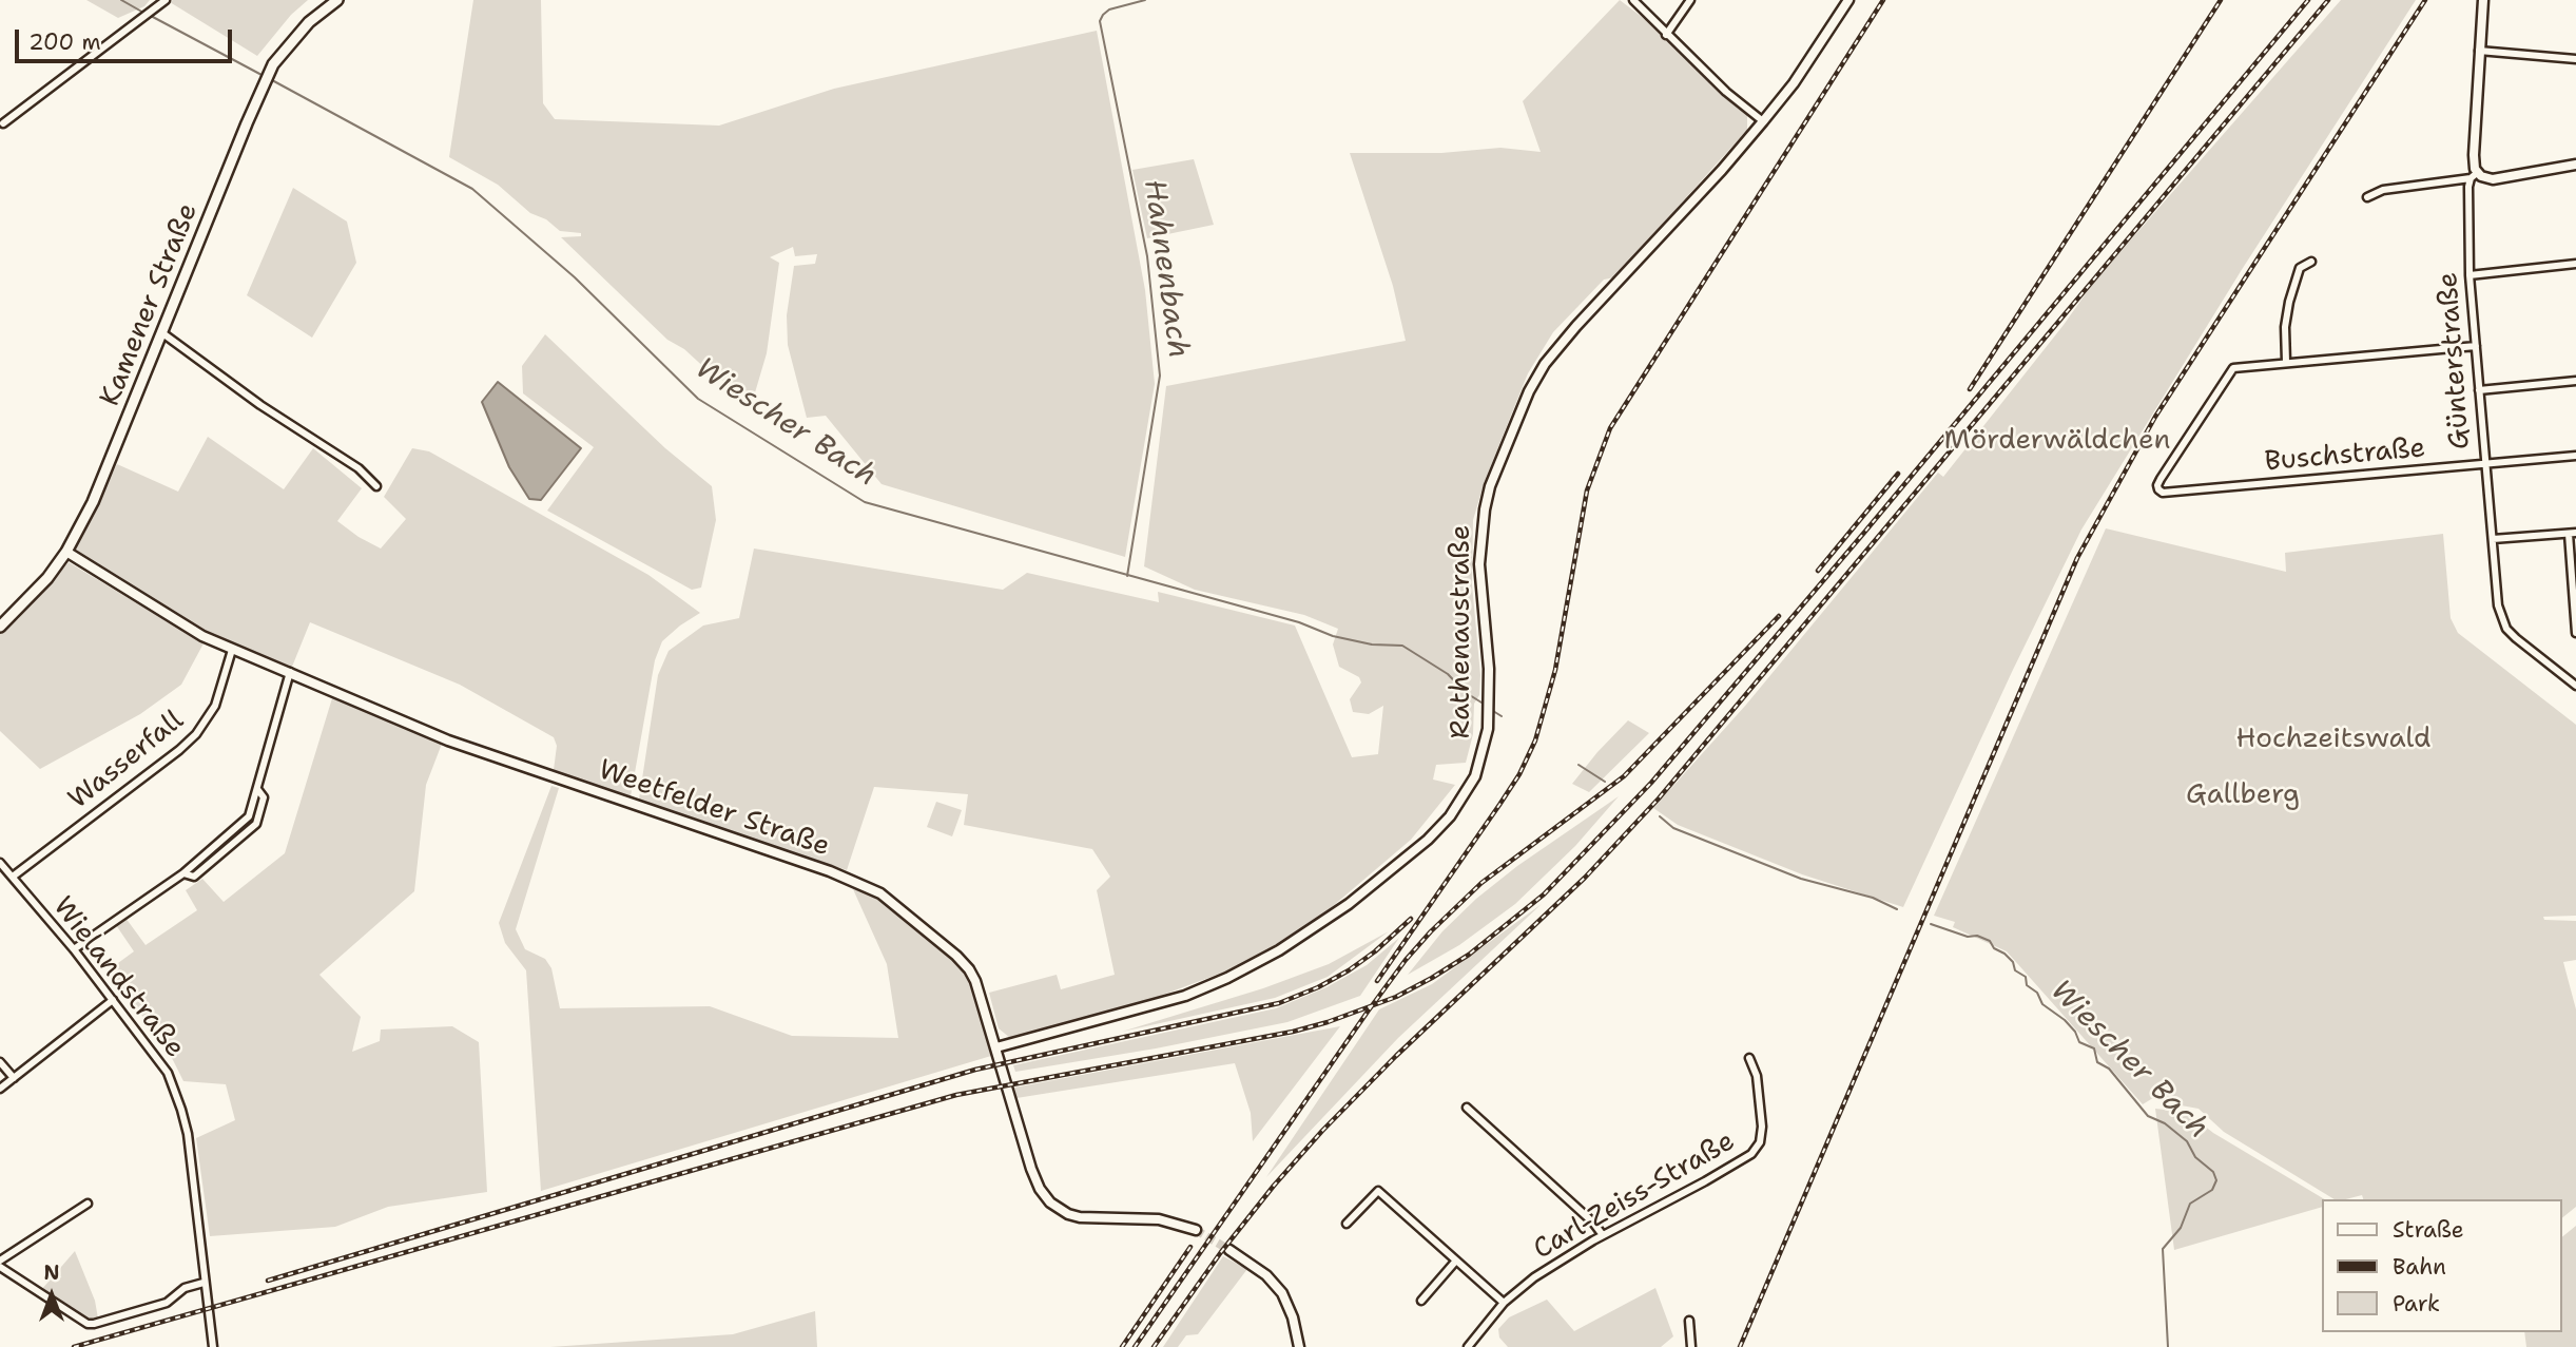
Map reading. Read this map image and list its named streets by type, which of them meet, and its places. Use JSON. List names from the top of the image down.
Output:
{
  "streets": {
    "main road": ["Kamener Straße"],
    "street": [
      "Günterstraße",
      "Buschstraße",
      "Rathenaustraße",
      "Wasserfall",
      "Weetfelder Straße",
      "Wielandstraße",
      "Carl-Zeiss-Straße"
    ]
  },
  "crossings": [
    ["Kamener Straße", "Weetfelder Straße"],
    ["Günterstraße", "Buschstraße"],
    ["Rathenaustraße", "Weetfelder Straße"],
    ["Wasserfall", "Weetfelder Straße"],
    ["Wasserfall", "Wielandstraße"]
  ],
  "water": ["Hahnenbach", "Wiescher Bach"],
  "parks": ["Mörderwäldchen", "Hochzeitswald", "Gallberg"],
  "legend": ["Straße", "Bahn", "Park"],
  "scale_bar": "200 m",
  "north": "top"
}
